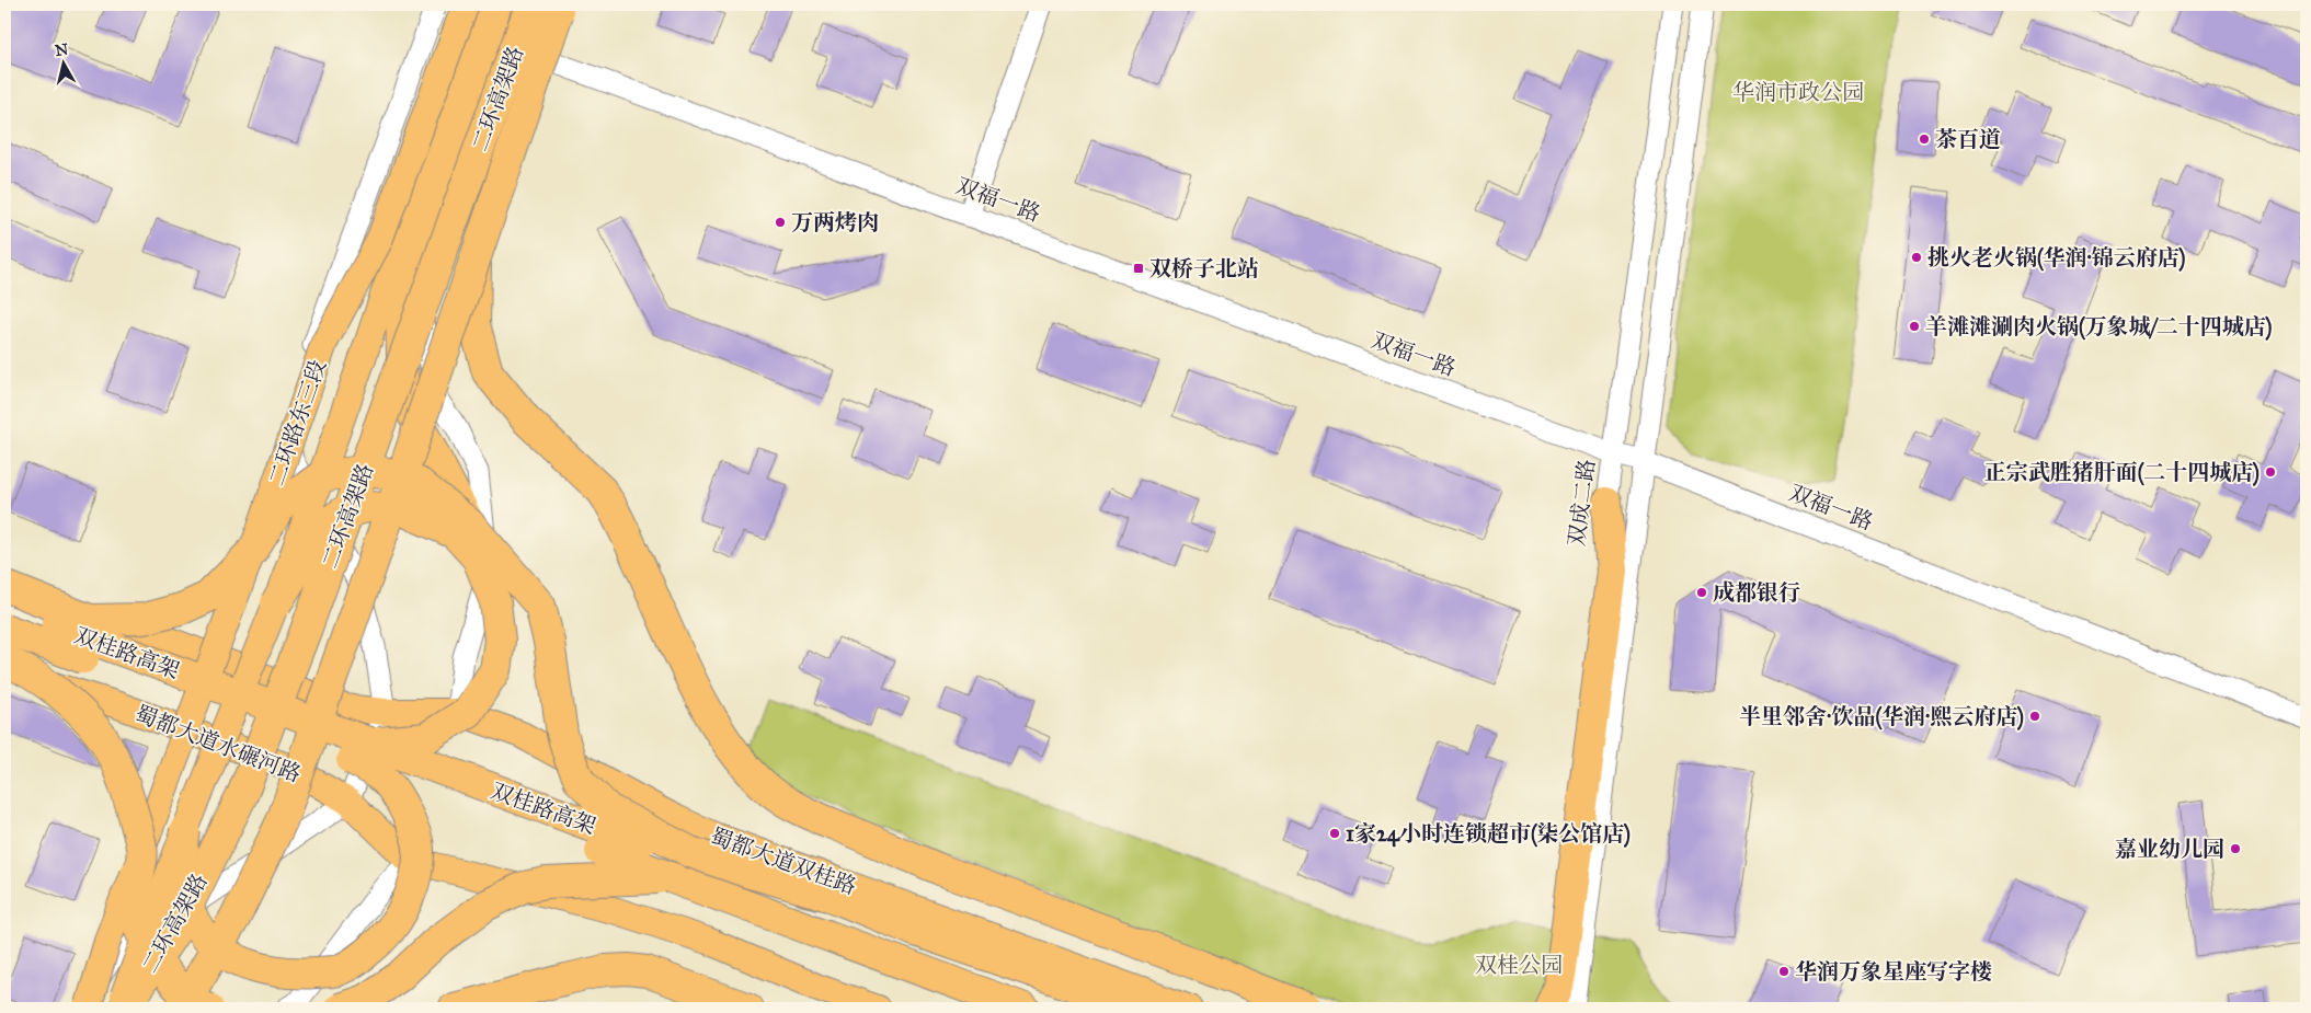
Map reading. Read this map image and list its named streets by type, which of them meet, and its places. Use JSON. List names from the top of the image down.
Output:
{
  "streets": {
    "highway": ["二环高架路", "双桂路高架"],
    "main road": ["二环路东三段", "蜀都大道水碾河路", "蜀都大道双桂路"],
    "street": ["双福一路", "双成二路"]
  },
  "crossings": [
    ["双福一路", "双成二路"]
  ],
  "parks": ["华润市政公园", "双桂公园"],
  "places": {
    "other": [
      "茶百道",
      "万两烤肉",
      "挑火老火锅(华润·锦云府店)",
      "羊滩滩涮肉火锅(万象城/二十四城店)",
      "正宗武胜猪肝面(二十四城店)",
      "成都银行",
      "半里邻舍·饮品(华润·熙云府店)",
      "1家24小时连锁超市(柒公馆店)",
      "嘉业幼儿园",
      "华润万象星座写字楼"
    ],
    "transit": ["双桥子北站"]
  },
  "north": "top"
}
